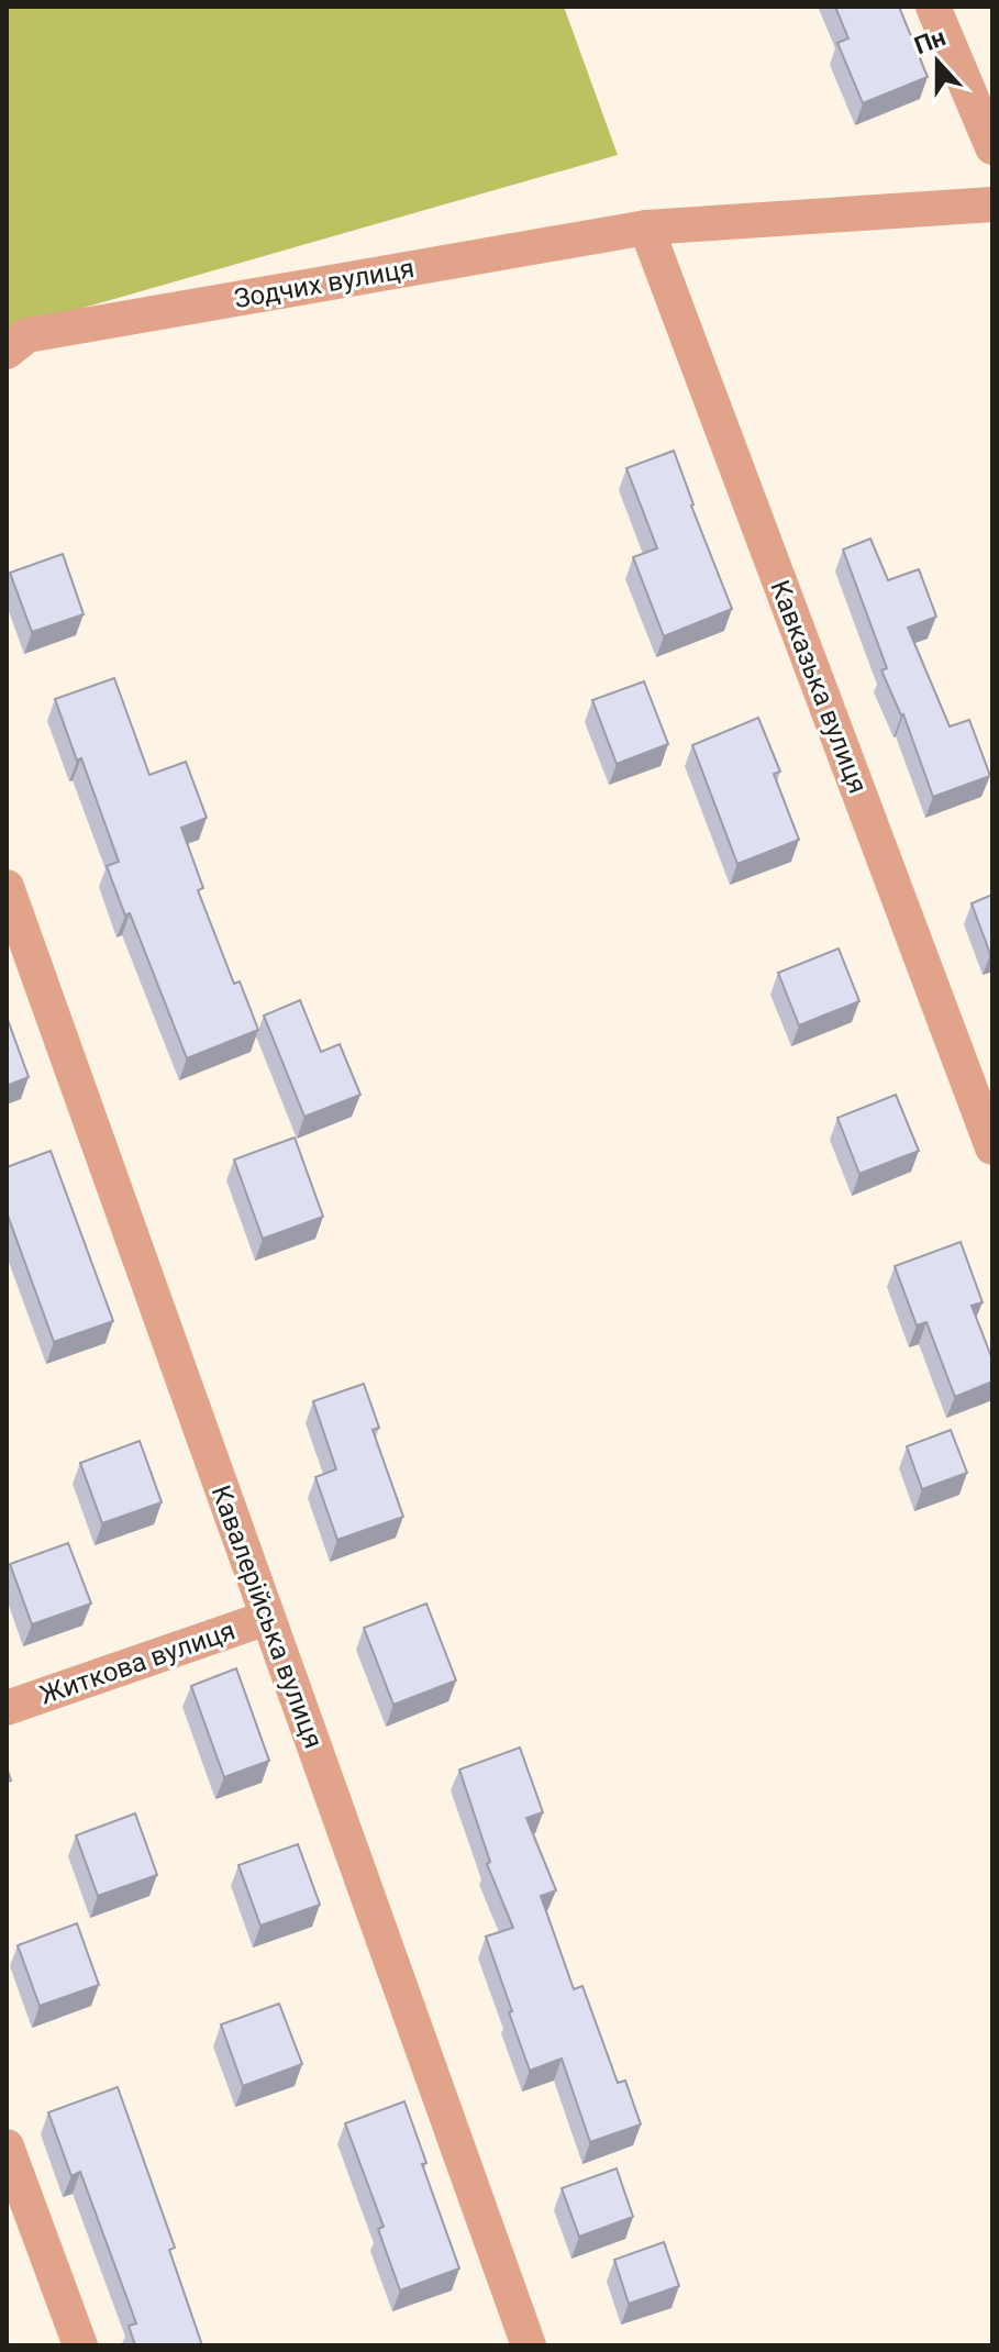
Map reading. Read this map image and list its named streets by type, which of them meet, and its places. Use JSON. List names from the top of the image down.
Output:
{
  "streets": {
    "street": [
      "Зодчих вулиця",
      "Кавказька вулиця",
      "Кавалерійська вулиця",
      "Житкова вулиця"
    ]
  },
  "crossings": [
    ["Зодчих вулиця", "Кавказька вулиця"],
    ["Кавалерійська вулиця", "Житкова вулиця"]
  ],
  "north": "top"
}
